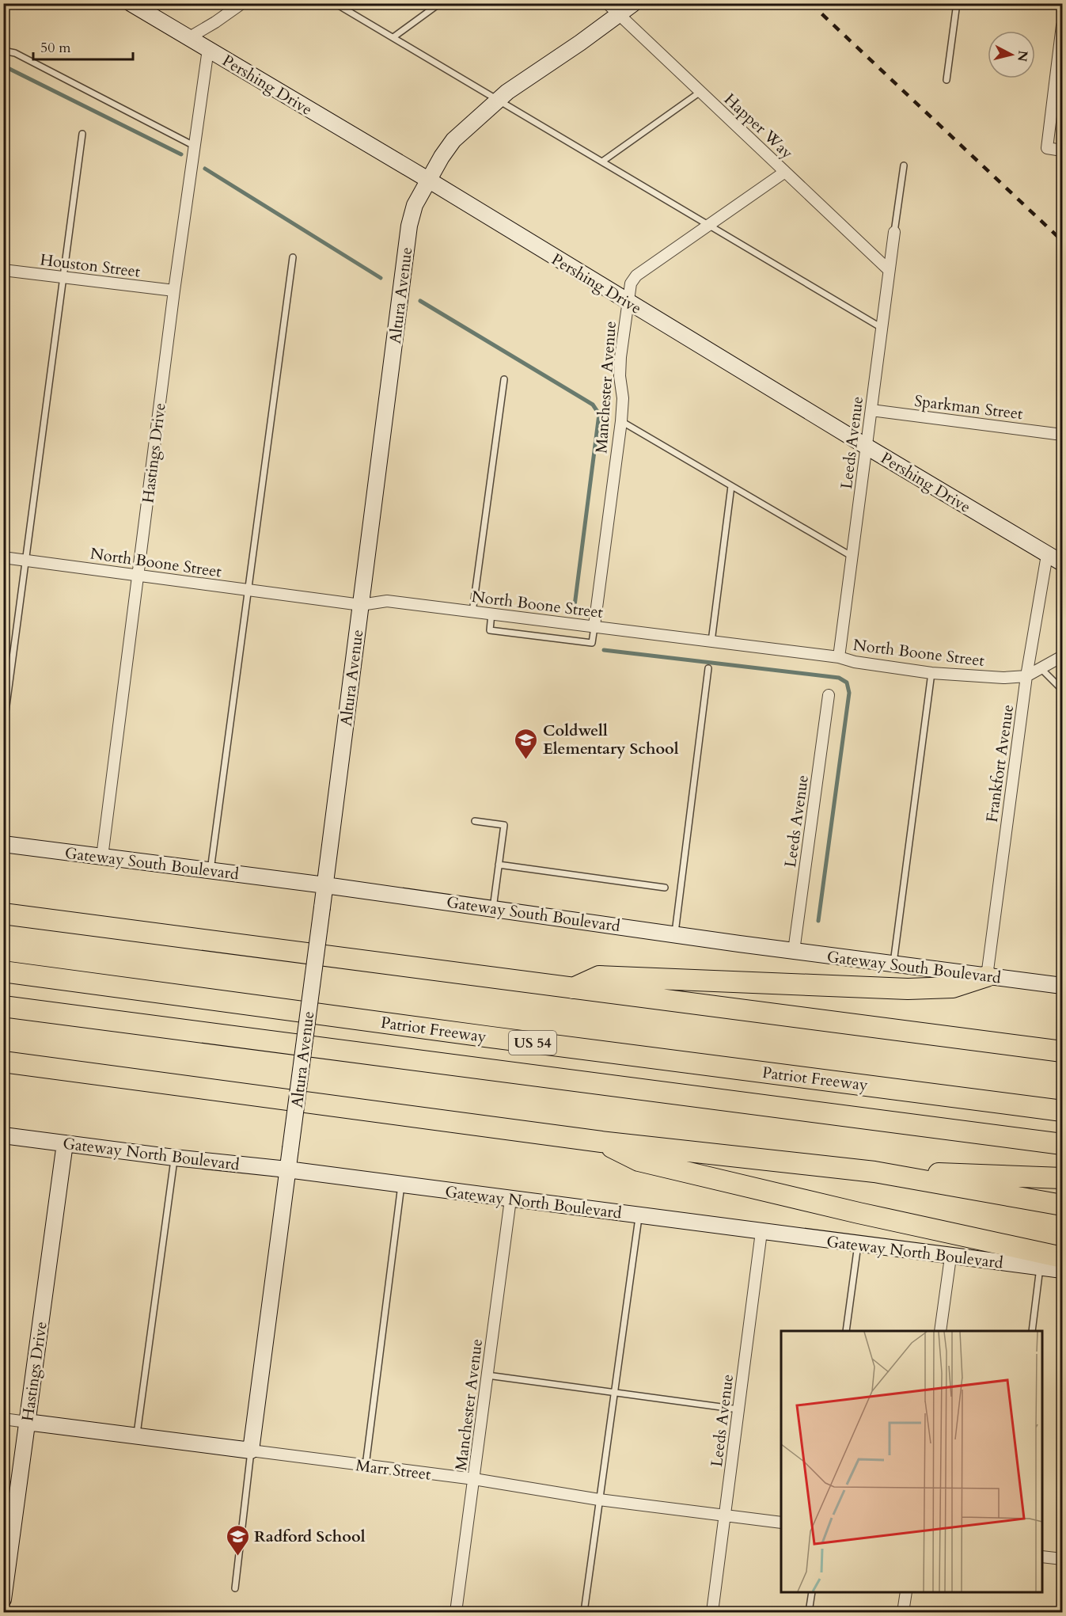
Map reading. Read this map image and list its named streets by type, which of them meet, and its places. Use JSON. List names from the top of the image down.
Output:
{
  "streets": {
    "highway": ["Patriot Freeway", "US 54"],
    "main road": [
      "Pershing Drive",
      "Altura Avenue",
      "Hastings Drive",
      "Gateway South Boulevard",
      "Gateway North Boulevard",
      "Marr Street"
    ],
    "street": [
      "Happer Way",
      "Houston Street",
      "Manchester Avenue",
      "Sparkman Street",
      "Leeds Avenue",
      "North Boone Street",
      "Frankfort Avenue"
    ]
  },
  "crossings": [
    ["Pershing Drive", "Altura Avenue"],
    ["Pershing Drive", "Manchester Avenue"],
    ["Pershing Drive", "Leeds Avenue"],
    ["Pershing Drive", "Hastings Drive"],
    ["Pershing Drive", "Frankfort Avenue"],
    ["Happer Way", "Altura Avenue"],
    ["Happer Way", "Manchester Avenue"],
    ["Happer Way", "Leeds Avenue"],
    ["Houston Street", "Hastings Drive"],
    ["Altura Avenue", "North Boone Street"],
    ["Altura Avenue", "Gateway South Boulevard"],
    ["Altura Avenue", "Gateway North Boulevard"],
    ["Altura Avenue", "Marr Street"],
    ["Manchester Avenue", "North Boone Street"],
    ["Manchester Avenue", "Gateway North Boulevard"],
    ["Manchester Avenue", "Marr Street"],
    ["Sparkman Street", "Leeds Avenue"],
    ["Leeds Avenue", "North Boone Street"],
    ["Leeds Avenue", "Gateway South Boulevard"],
    ["Leeds Avenue", "Gateway North Boulevard"],
    ["Leeds Avenue", "Marr Street"],
    ["Hastings Drive", "North Boone Street"],
    ["Hastings Drive", "Gateway South Boulevard"],
    ["Hastings Drive", "Gateway North Boulevard"],
    ["Hastings Drive", "Marr Street"],
    ["North Boone Street", "Frankfort Avenue"],
    ["Frankfort Avenue", "Gateway South Boulevard"]
  ],
  "places": {
    "school or university": ["Coldwell Elementary School", "Radford School"]
  },
  "scale_bar": "50 m",
  "north": "right"
}
